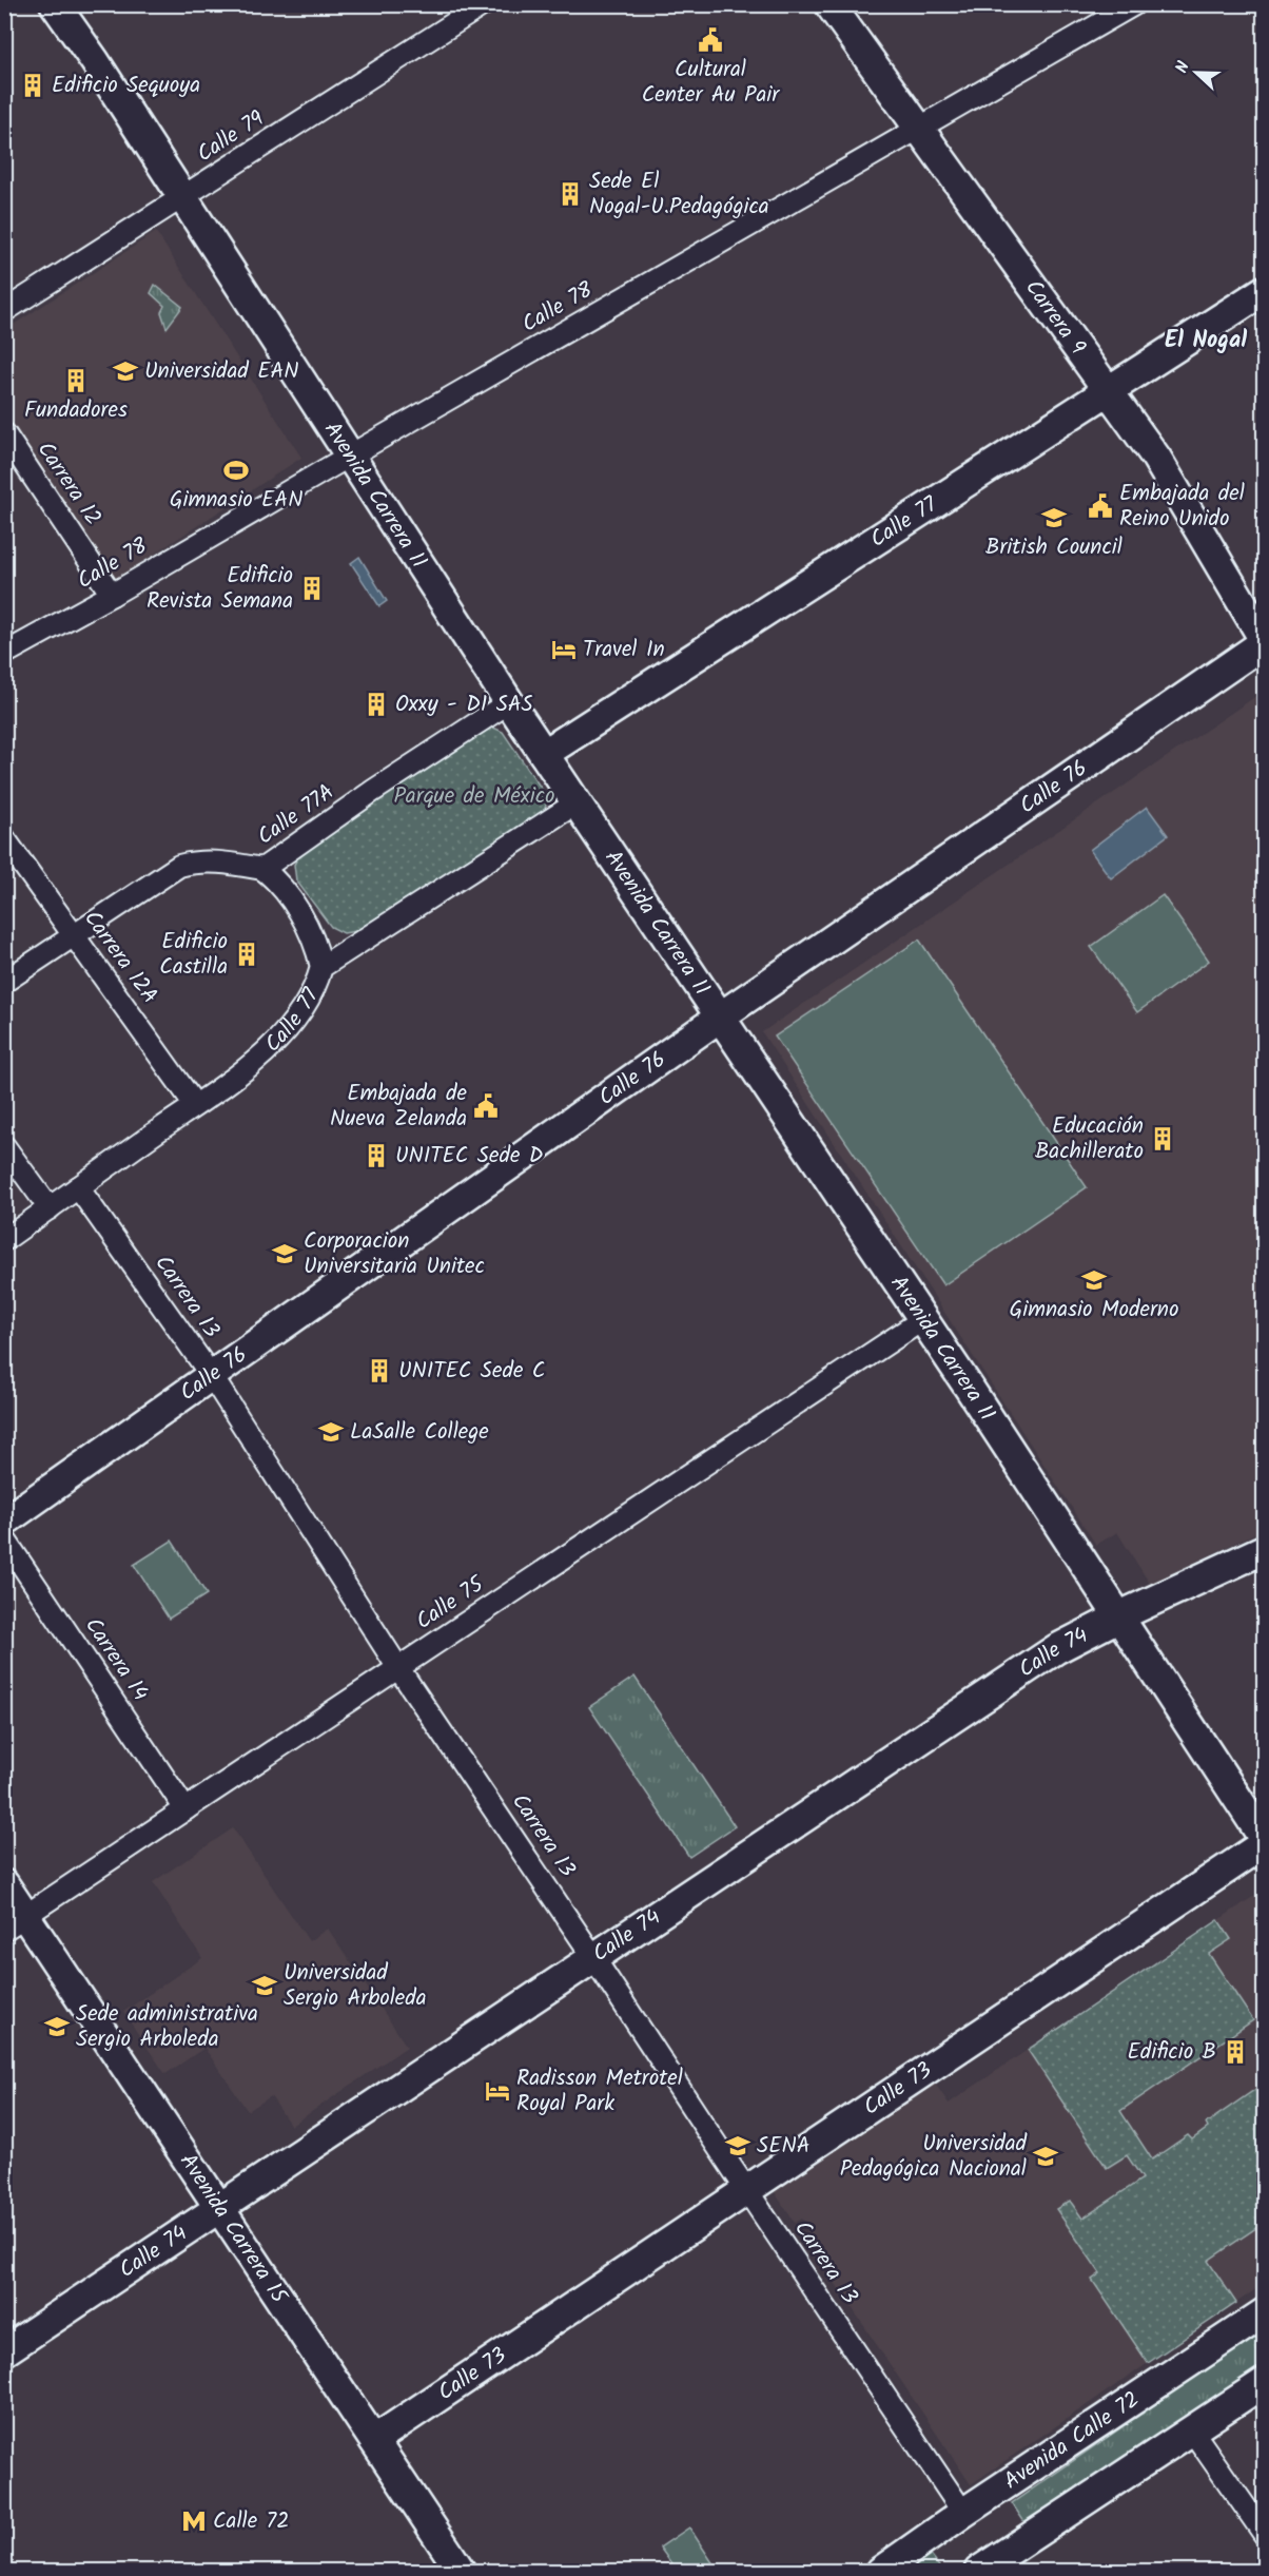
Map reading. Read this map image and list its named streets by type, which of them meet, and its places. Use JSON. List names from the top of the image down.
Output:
{
  "streets": {
    "main road": [
      "Carrera 9",
      "Avenida Carrera 11",
      "Calle 77",
      "Calle 76",
      "Calle 74",
      "Calle 73",
      "Avenida Carrera 15",
      "Avenida Calle 72"
    ],
    "street": [
      "Calle 79",
      "Calle 78",
      "Carrera 12",
      "Calle 77A",
      "Carrera 12A",
      "Carrera 13",
      "Calle 75",
      "Carrera 14"
    ]
  },
  "crossings": [
    ["Calle 79", "Avenida Carrera 11"],
    ["Calle 78", "Carrera 9"],
    ["Calle 78", "Carrera 12"],
    ["Calle 78", "Avenida Carrera 11"],
    ["Carrera 9", "Calle 77"],
    ["Carrera 9", "Calle 76"],
    ["Avenida Carrera 11", "Calle 77"],
    ["Avenida Carrera 11", "Calle 76"],
    ["Avenida Carrera 11", "Calle 77A"],
    ["Avenida Carrera 11", "Calle 75"],
    ["Avenida Carrera 11", "Calle 74"],
    ["Avenida Carrera 11", "Calle 73"],
    ["Calle 77", "Carrera 12A"],
    ["Calle 77", "Carrera 13"],
    ["Calle 76", "Carrera 13"],
    ["Calle 77A", "Carrera 12A"],
    ["Carrera 13", "Calle 75"],
    ["Carrera 13", "Calle 74"],
    ["Carrera 13", "Calle 73"],
    ["Carrera 13", "Avenida Calle 72"],
    ["Calle 75", "Carrera 14"],
    ["Calle 75", "Avenida Carrera 15"],
    ["Calle 74", "Avenida Carrera 15"],
    ["Calle 73", "Avenida Carrera 15"]
  ],
  "districts": ["El Nogal"],
  "parks": ["Parque de México"],
  "places": {
    "public building": ["Cultural Center Au Pair", "Embajada del Reino Unido", "Embajada de Nueva Zelanda"],
    "building": [
      "Edificio Sequoya",
      "Sede El Nogal-U.Pedagógica",
      "Fundadores",
      "Edificio Revista Semana",
      "Oxxy - D1 SAS",
      "Edificio Castilla",
      "Educación Bachillerato",
      "UNITEC Sede D",
      "UNITEC Sede C",
      "Edificio B"
    ],
    "school or university": [
      "Universidad EAN",
      "British Council",
      "Corporacion Universitaria Unitec",
      "Gimnasio Moderno",
      "LaSalle College",
      "Universidad Sergio Arboleda",
      "Sede administrativa Sergio Arboleda",
      "SENA",
      "Universidad Pedagógica Nacional"
    ],
    "sports": ["Gimnasio EAN"],
    "hotel": ["Travel In", "Radisson Metrotel Royal Park"],
    "metro station": ["Calle 72"]
  },
  "north": "left"
}
